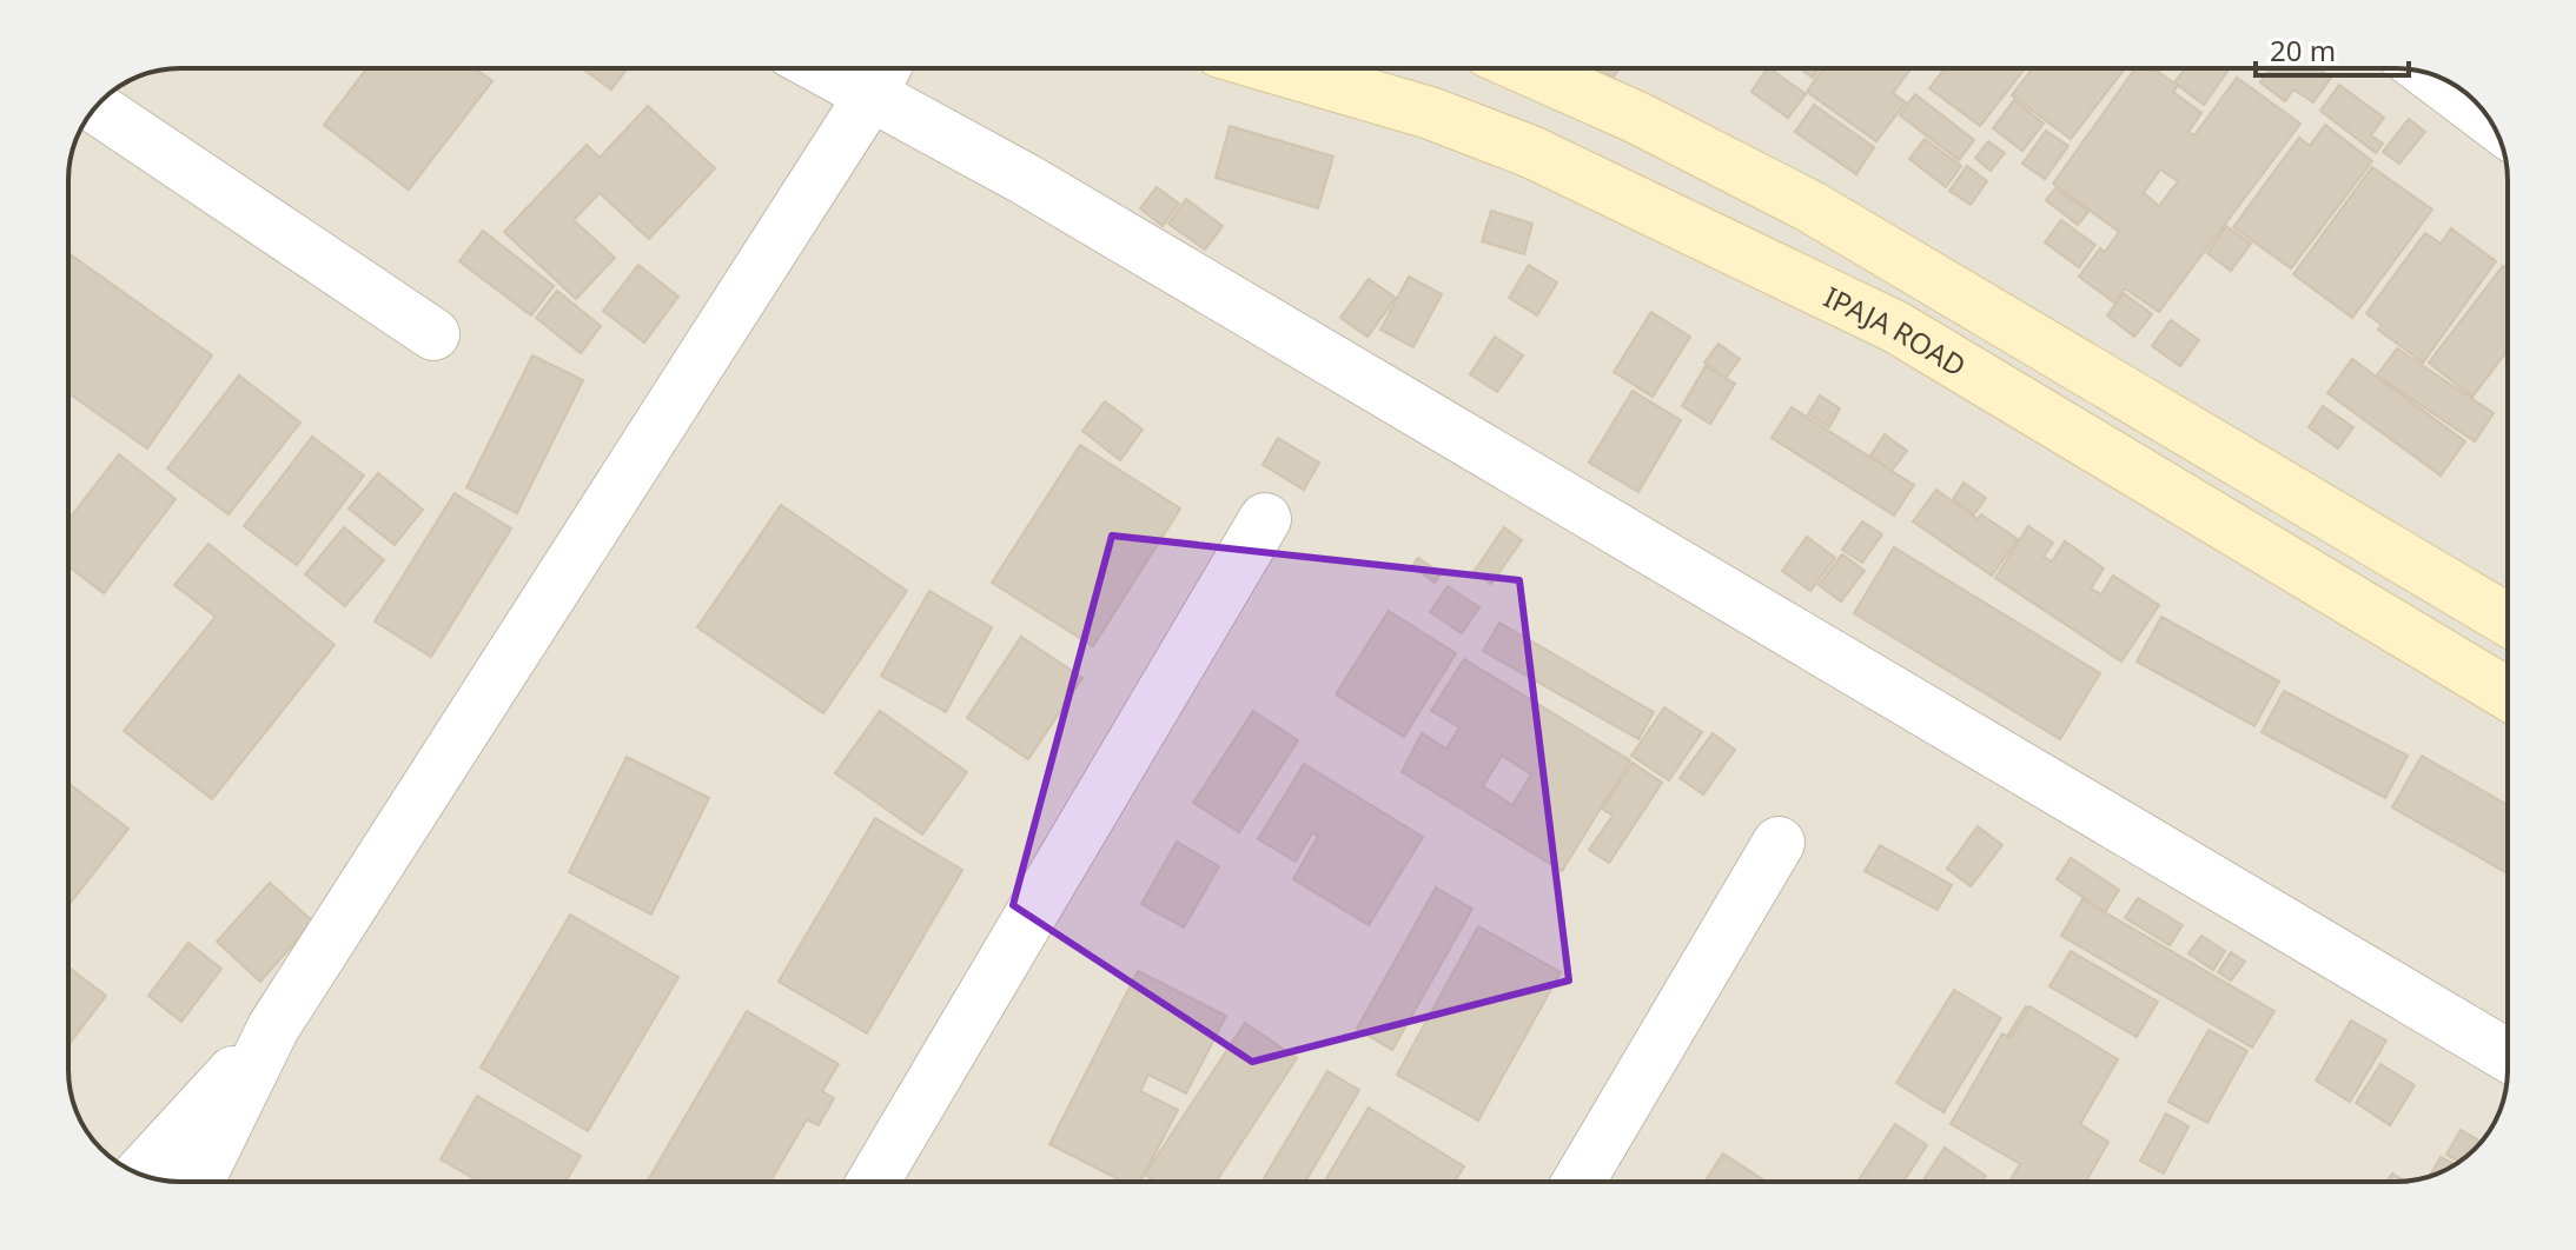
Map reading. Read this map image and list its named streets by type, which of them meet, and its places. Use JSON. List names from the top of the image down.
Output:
{
  "streets": {
    "main road": ["IPAJA ROAD"]
  },
  "scale_bar": "20 m"
}
